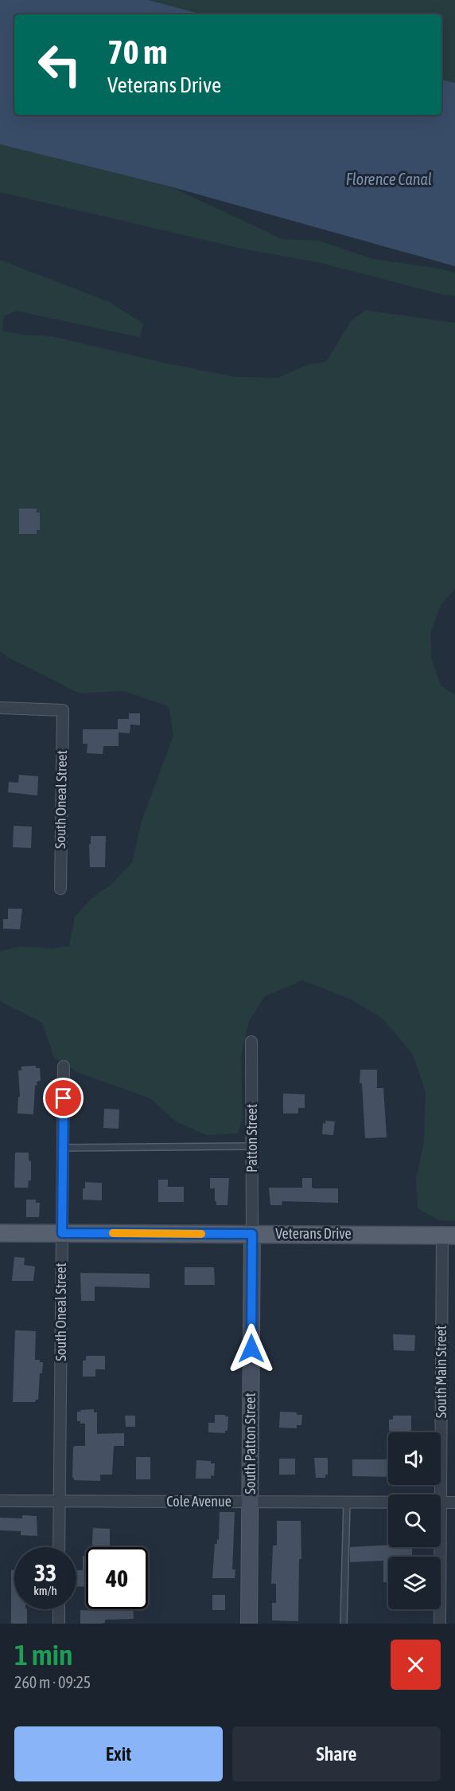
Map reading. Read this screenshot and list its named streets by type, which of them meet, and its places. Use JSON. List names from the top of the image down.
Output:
{
  "streets": {
    "main road": ["Veterans Drive"],
    "street": [
      "South Oneal Street",
      "Patton Street",
      "South Main Street",
      "South Patton Street",
      "Cole Avenue"
    ]
  },
  "crossings": [
    ["South Oneal Street", "Veterans Drive"],
    ["South Oneal Street", "Cole Avenue"],
    ["Patton Street", "Veterans Drive"],
    ["Patton Street", "South Patton Street"],
    ["Veterans Drive", "South Main Street"],
    ["Veterans Drive", "South Patton Street"],
    ["South Main Street", "Cole Avenue"],
    ["South Patton Street", "Cole Avenue"]
  ],
  "water": ["Florence Canal"],
  "page": {
    "turn": ["70 m", "Veterans Drive"],
    "speed": "33 km/h",
    "limit": "40",
    "heading": ["1 min", "260 m · 09:25"],
    "buttons": ["Exit", "Share"]
  }
}
